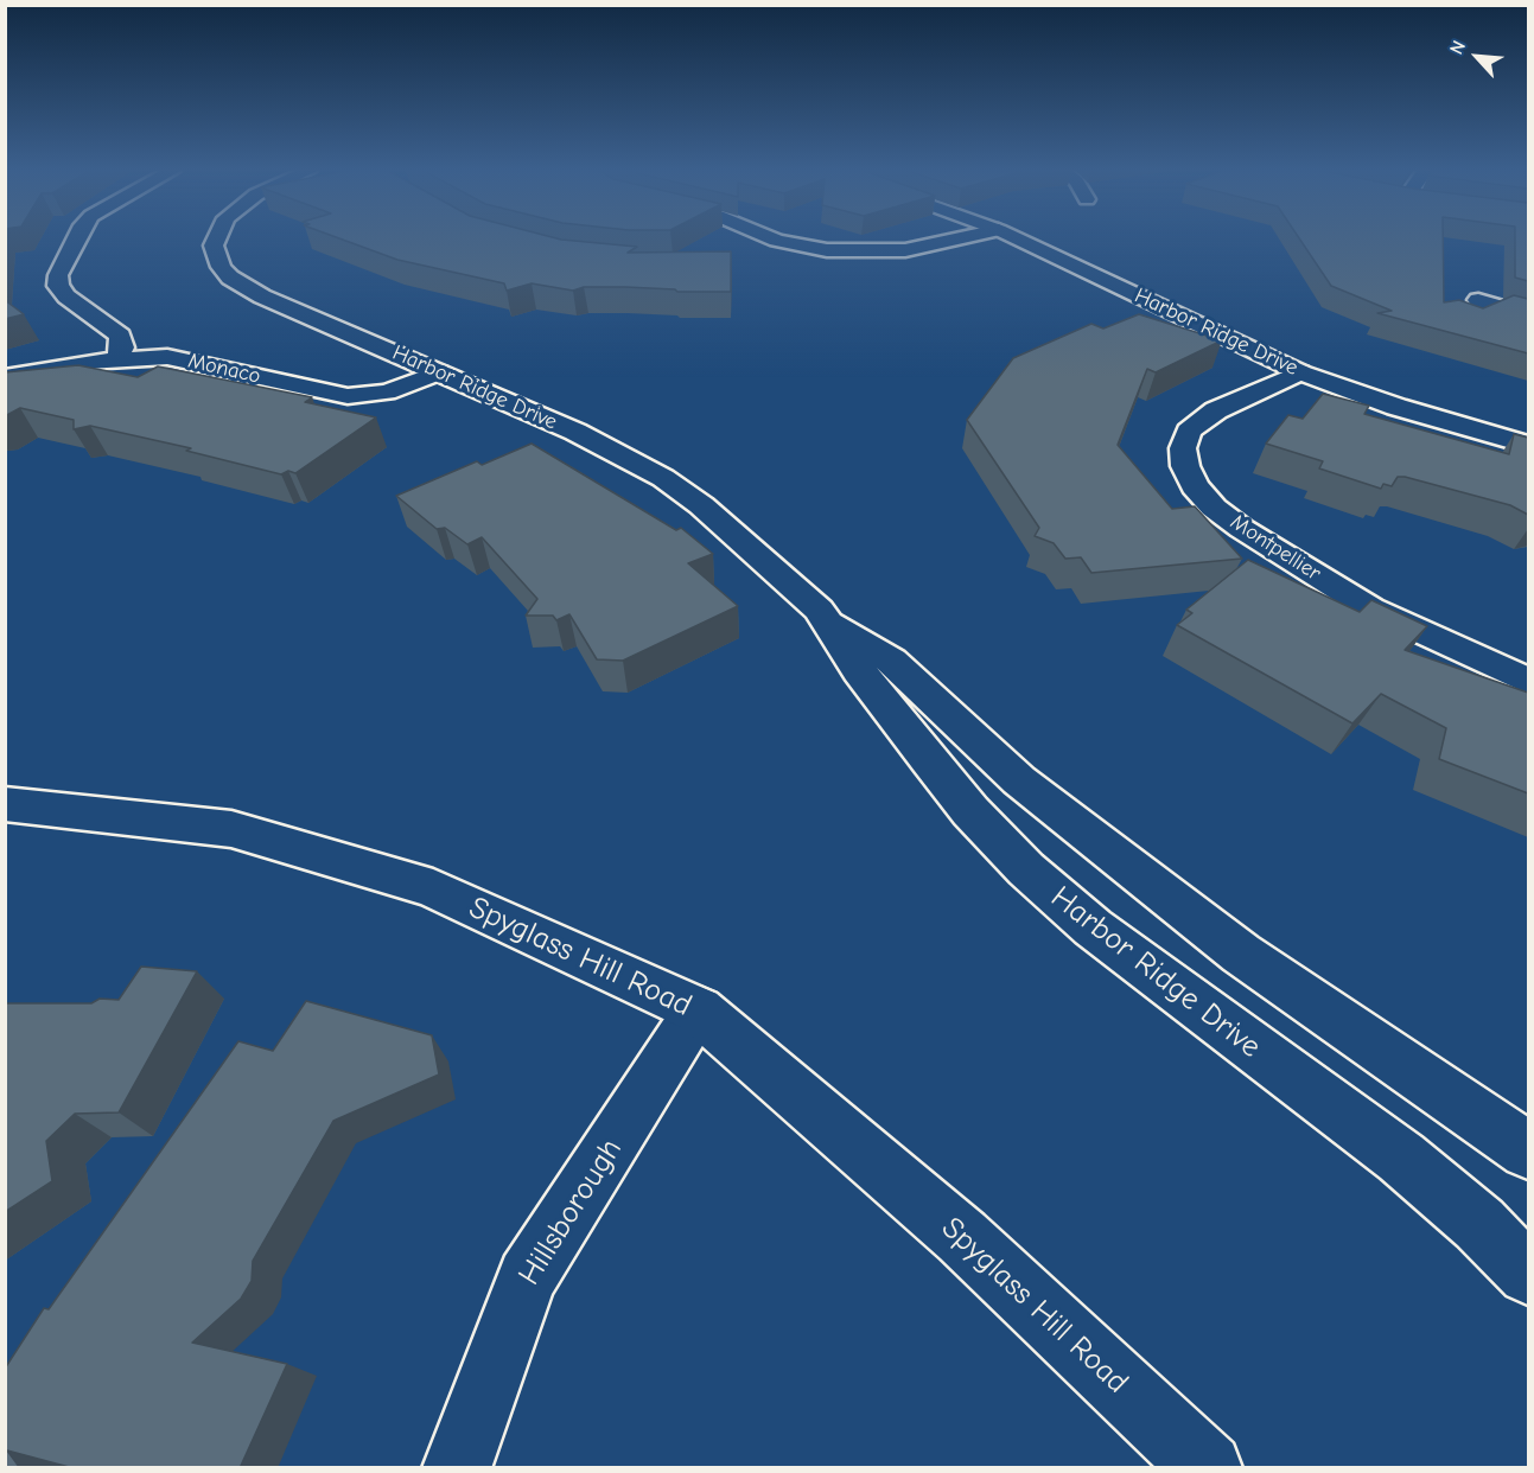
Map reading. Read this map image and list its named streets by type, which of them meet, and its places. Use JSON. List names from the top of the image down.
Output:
{
  "streets": {
    "street": [
      "Harbor Ridge Drive",
      "Monaco",
      "Montpellier",
      "Spyglass Hill Road",
      "Hillsborough"
    ]
  },
  "crossings": [
    ["Harbor Ridge Drive", "Monaco"],
    ["Harbor Ridge Drive", "Montpellier"],
    ["Spyglass Hill Road", "Hillsborough"]
  ],
  "north": "top left"
}
